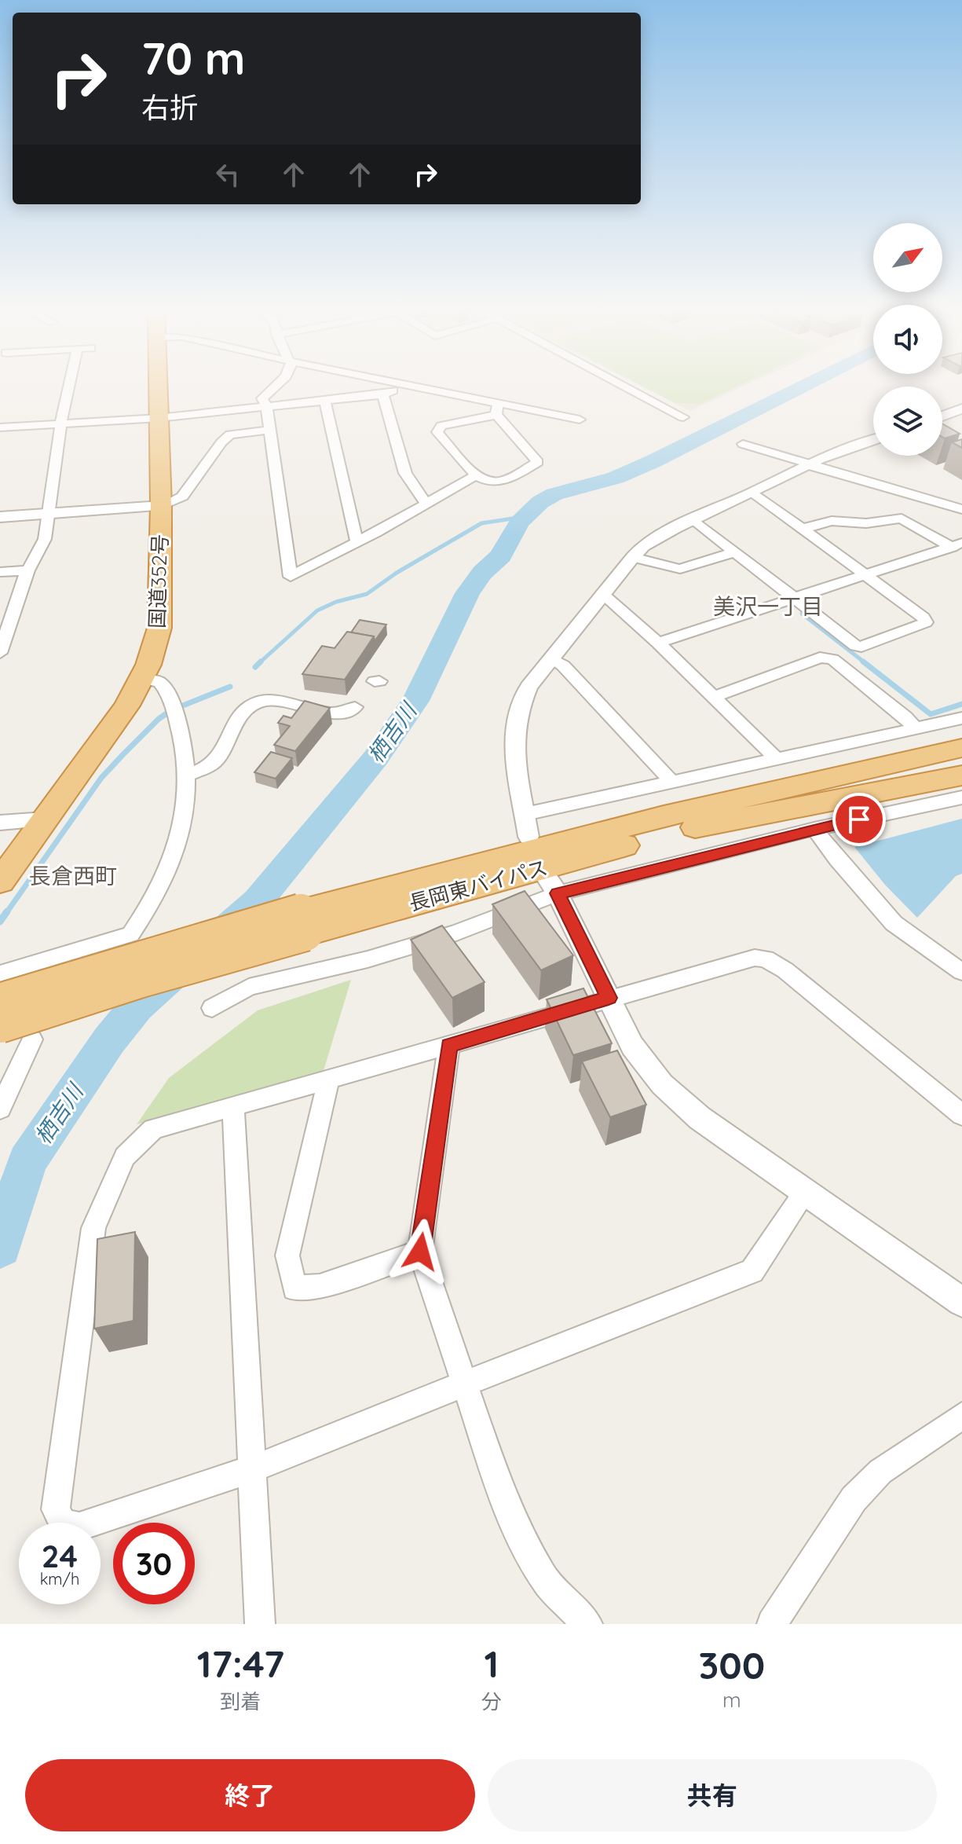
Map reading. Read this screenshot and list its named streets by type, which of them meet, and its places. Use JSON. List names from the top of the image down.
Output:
{
  "streets": {
    "highway": ["国道352号", "長岡東バイパス"]
  },
  "districts": ["美沢一丁目", "長倉西町"],
  "water": ["栖吉川"],
  "north": "top right",
  "page": {
    "turn": ["70 m", "右折"],
    "speed": "24 km/h",
    "limit": "30",
    "eta": [
      "17:47",
      "到着",
      "1",
      "分",
      "300",
      "m"
    ],
    "buttons": ["終了", "共有"]
  }
}
